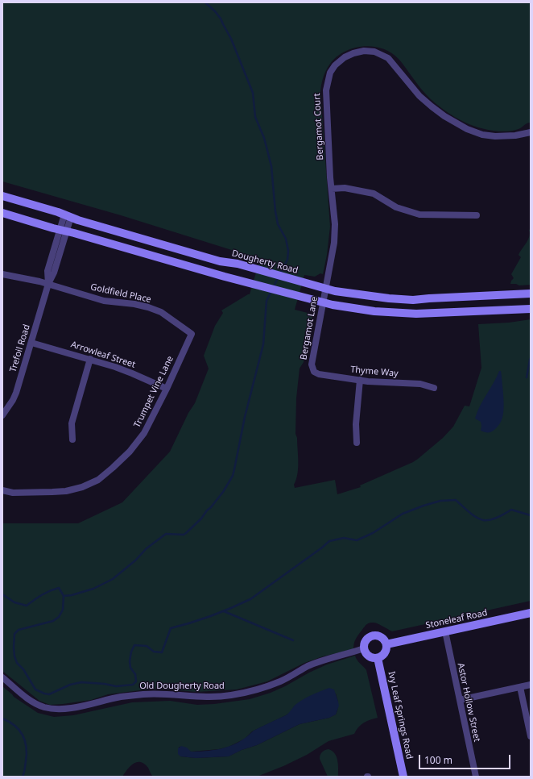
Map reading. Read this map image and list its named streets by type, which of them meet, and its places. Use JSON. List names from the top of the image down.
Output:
{
  "streets": {
    "main road": ["Dougherty Road", "Stoneleaf Road", "Ivy Leaf Springs Road"],
    "street": [
      "Bergamot Court",
      "Goldfield Place",
      "Bergamot Lane",
      "Trefoil Road",
      "Arrowleaf Street",
      "Thyme Way",
      "Trumpet Vine Lane",
      "Old Dougherty Road",
      "Astor Hollow Street"
    ]
  },
  "crossings": [
    ["Bergamot Court", "Dougherty Road"],
    ["Bergamot Court", "Bergamot Lane"],
    ["Dougherty Road", "Bergamot Lane"],
    ["Dougherty Road", "Trefoil Road"],
    ["Goldfield Place", "Trefoil Road"],
    ["Goldfield Place", "Trumpet Vine Lane"],
    ["Bergamot Lane", "Thyme Way"],
    ["Trefoil Road", "Arrowleaf Street"],
    ["Arrowleaf Street", "Trumpet Vine Lane"],
    ["Stoneleaf Road", "Old Dougherty Road"],
    ["Stoneleaf Road", "Astor Hollow Street"],
    ["Stoneleaf Road", "Ivy Leaf Springs Road"],
    ["Old Dougherty Road", "Ivy Leaf Springs Road"]
  ],
  "scale_bar": "100 m"
}
